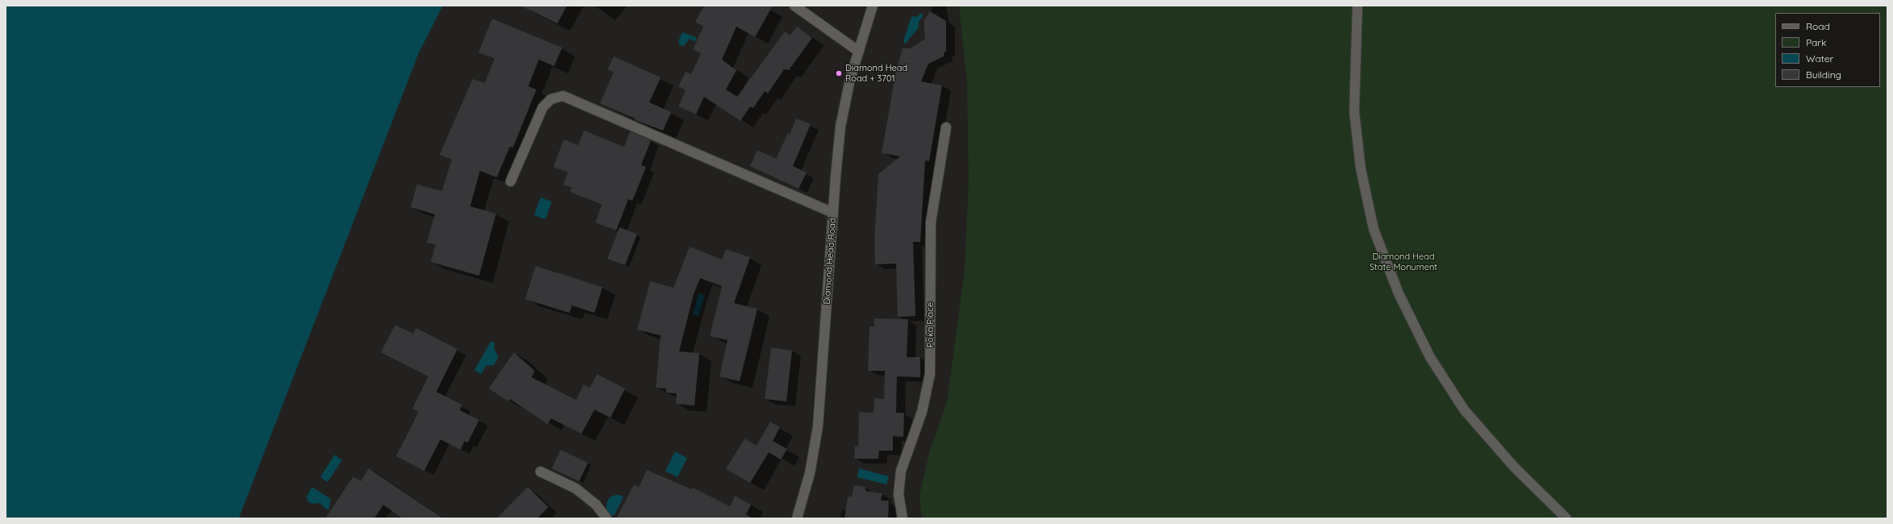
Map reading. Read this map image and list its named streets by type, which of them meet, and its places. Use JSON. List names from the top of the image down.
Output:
{
  "streets": {
    "street": ["Diamond Head Road", "Poka Place"]
  },
  "parks": ["Diamond Head State Monument"],
  "places": ["Diamond Head Road + 3701"],
  "legend": [
    "Road",
    "Park",
    "Water",
    "Building"
  ]
}
